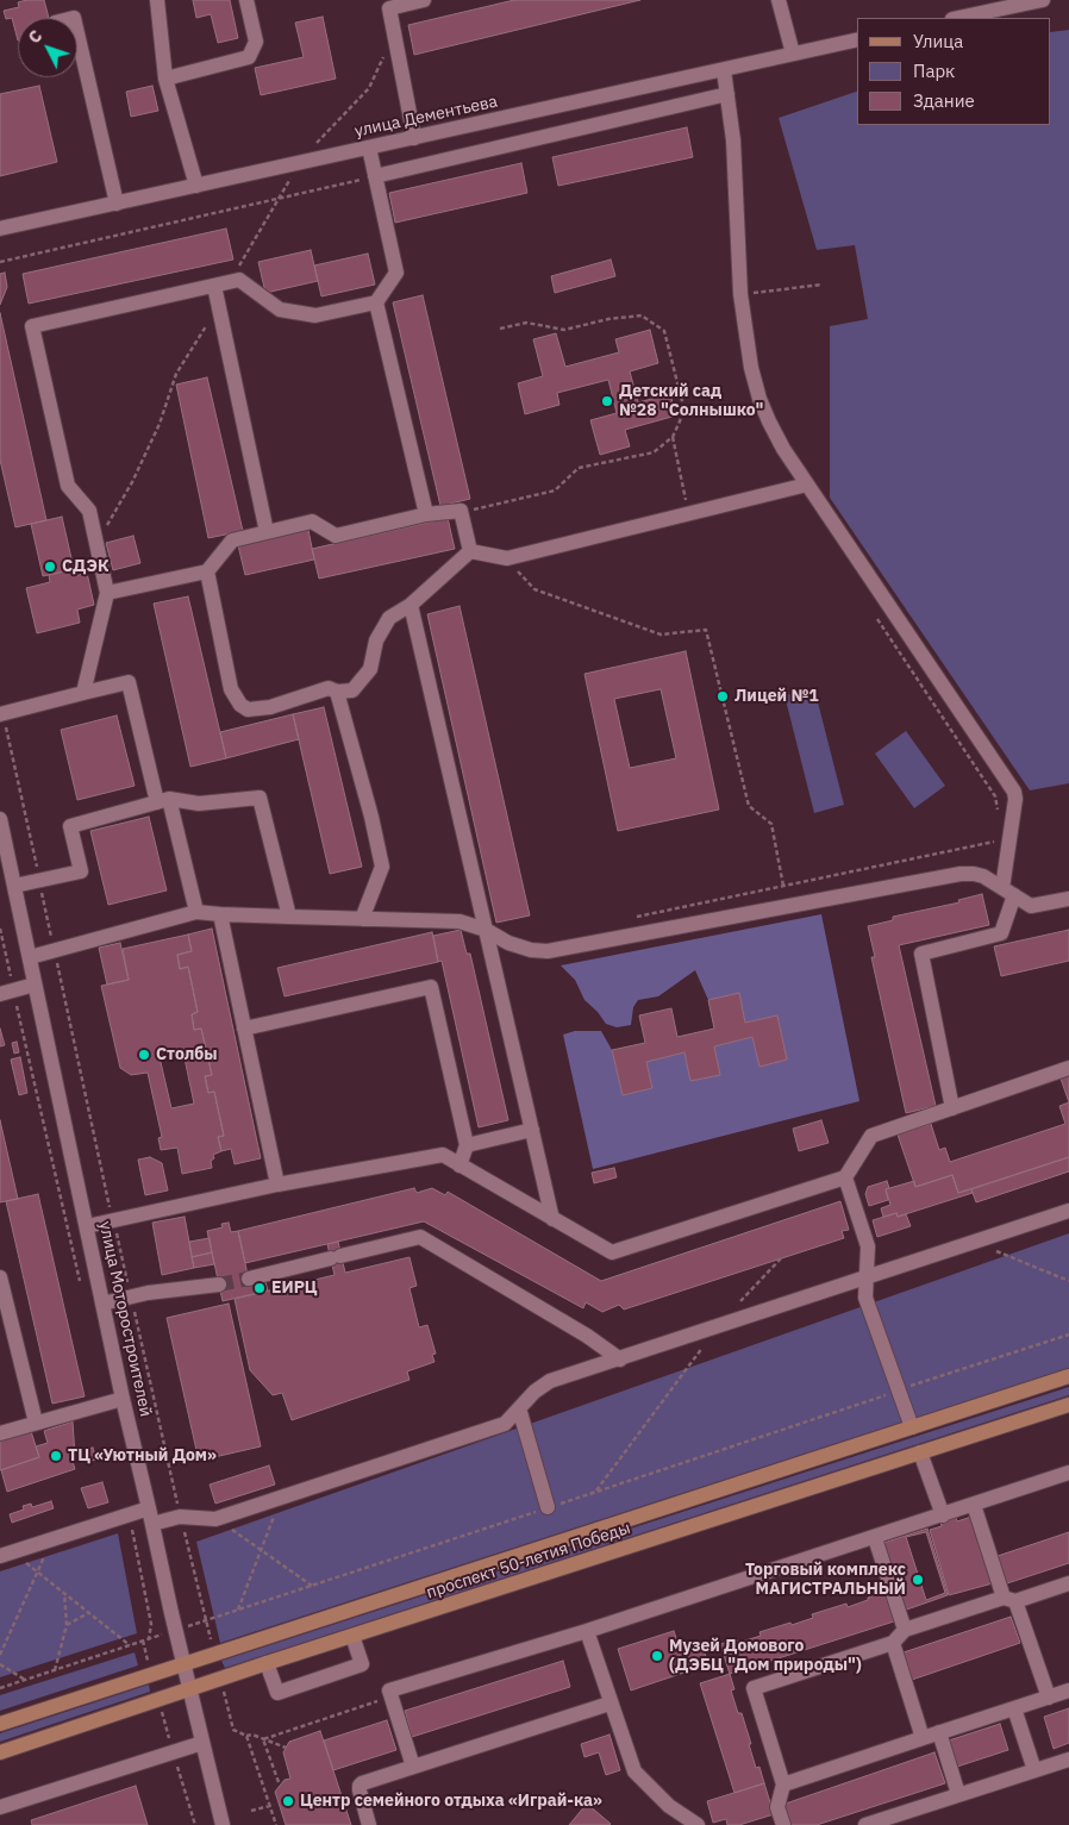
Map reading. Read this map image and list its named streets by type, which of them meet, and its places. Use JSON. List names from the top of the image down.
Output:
{
  "streets": {
    "main road": ["проспект 50-летия Победы"],
    "street": ["улица Дементьева", "улица Моторостроителей"]
  },
  "crossings": [
    ["улица Моторостроителей", "проспект 50-летия Победы"]
  ],
  "places": [
    "Детский сад №28 \"Солнышко\"",
    "СДЭК",
    "Лицей №1",
    "Столбы",
    "ЕИРЦ",
    "ТЦ «Уютный Дом»",
    "Торговый комплекс МАГИСТРАЛЬНЫЙ",
    "Музей Домового (ДЭБЦ \"Дом природы\")",
    "Центр семейного отдыха «Играй-ка»"
  ],
  "legend": ["Улица", "Парк", "Здание"],
  "north": "top left"
}
